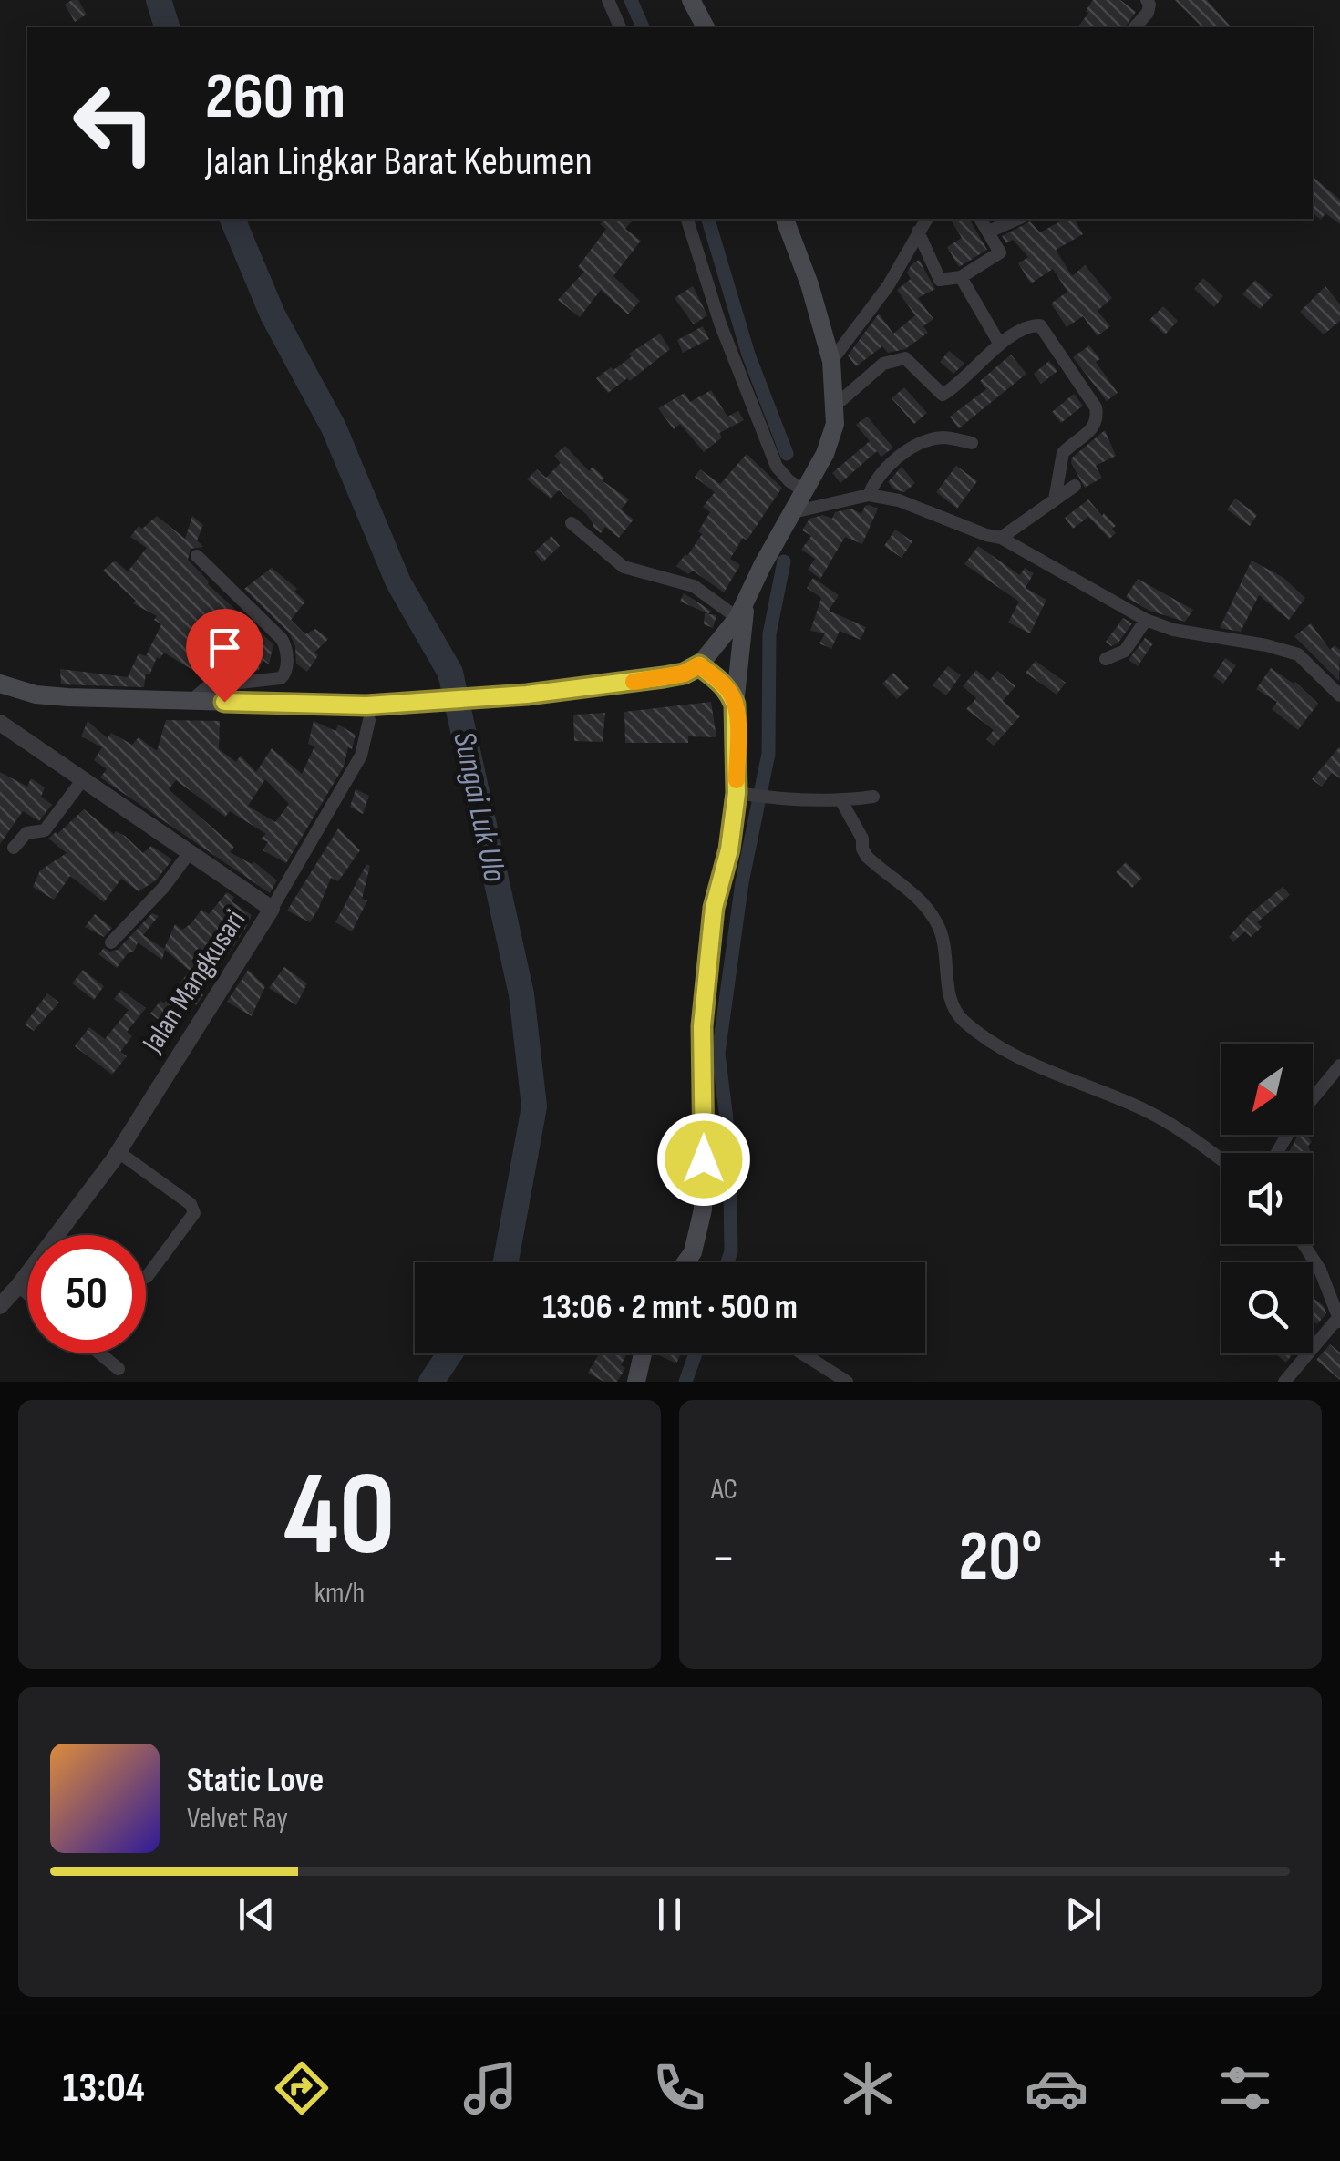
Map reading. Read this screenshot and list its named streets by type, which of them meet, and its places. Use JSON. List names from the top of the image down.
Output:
{
  "streets": {
    "street": ["Jalan Mangkusari"]
  },
  "water": ["Sungai Luk Ulo"],
  "north": "bottom left",
  "page": {
    "turn": ["260 m", "Jalan Lingkar Barat Kebumen"],
    "limit": "50",
    "trip": "13:06 · 2 mnt · 500 m",
    "tile": [
      ["40", "km/h"],
      "AC"
    ],
    "heat": ["−", "20°", "+"],
    "song": ["Static Love", "Velvet Ray"],
    "tabs": "13:04"
  }
}
